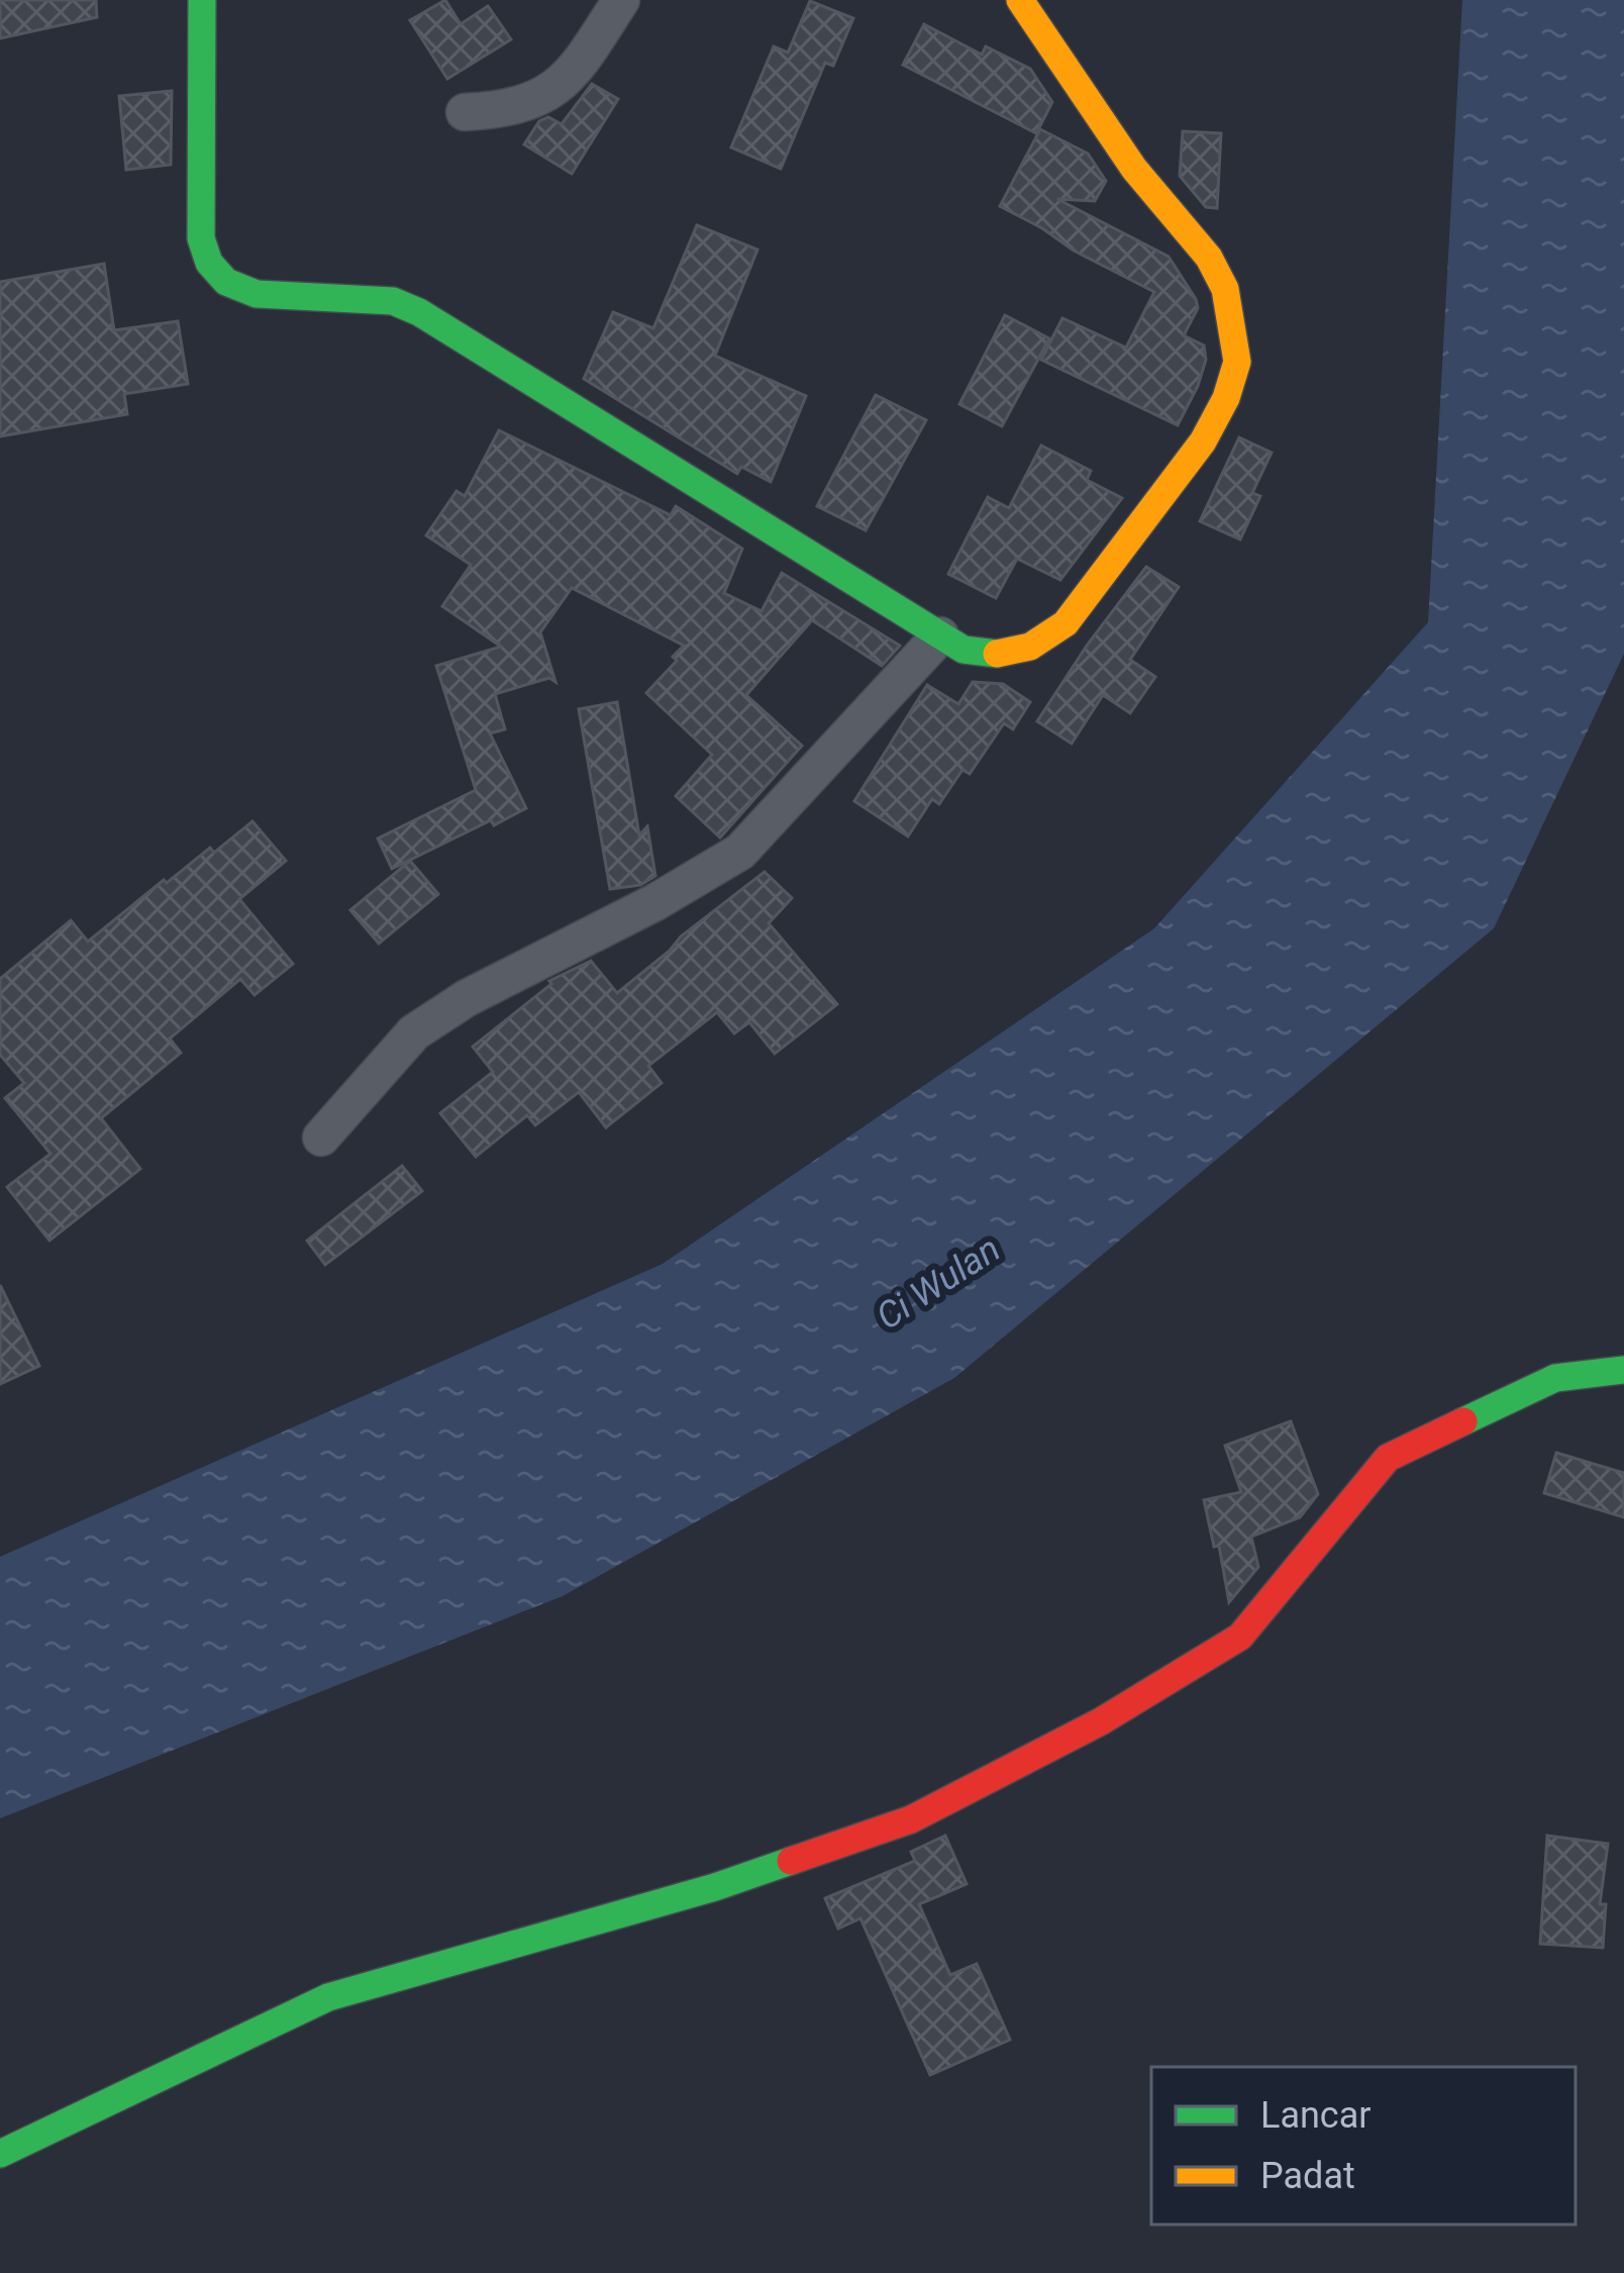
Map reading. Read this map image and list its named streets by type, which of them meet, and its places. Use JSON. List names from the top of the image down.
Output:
{
  "water": ["Ci Wulan"],
  "legend": ["Lancar", "Padat"]
}
